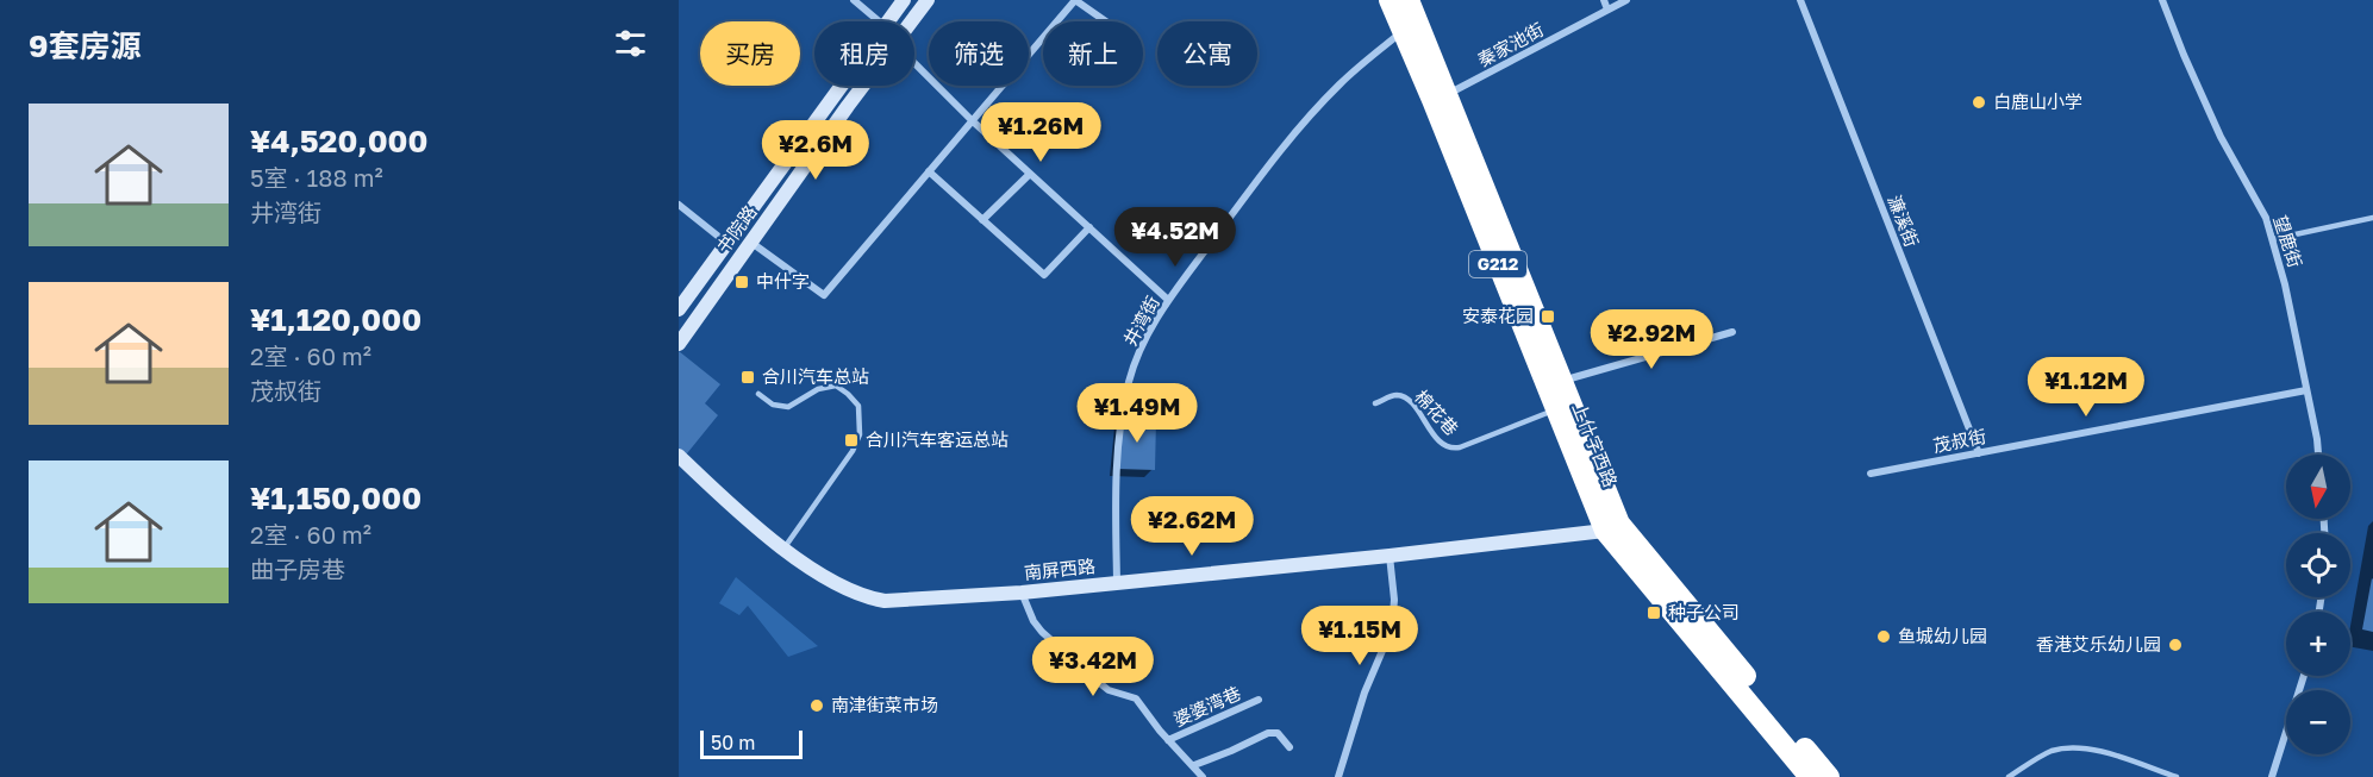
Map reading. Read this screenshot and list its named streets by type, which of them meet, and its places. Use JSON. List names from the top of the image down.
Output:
{
  "streets": {
    "highway": ["G212", "上什字西路"],
    "street": [
      "秦家池街",
      "濂溪街",
      "书院路",
      "望鹿街",
      "井湾街",
      "茂叔街",
      "南屏西路",
      "婆婆湾巷"
    ],
    "lane": ["棉花巷"]
  },
  "crossings": [
    ["秦家池街", "上什字西路"],
    ["濂溪街", "茂叔街"],
    ["望鹿街", "茂叔街"],
    ["井湾街", "上什字西路"],
    ["井湾街", "南屏西路"],
    ["棉花巷", "上什字西路"],
    ["上什字西路", "南屏西路"]
  ],
  "places": {
    "other": [
      "白鹿山小学",
      "鱼城幼儿园",
      "香港艾乐幼儿园",
      "南津街菜市场"
    ],
    "transit": [
      "中什字",
      "安泰花园",
      "合川汽车总站",
      "合川汽车客运总站",
      "种子公司"
    ]
  },
  "scale_bar": "50 m",
  "north": "bottom",
  "page": {
    "heading": "9套房源",
    "chip": [
      "买房",
      "租房",
      "筛选",
      "新上",
      "公寓"
    ],
    "list": [
      {
        "name": "¥4,520,000",
        "note": "5室 · 188 m² · 井湾街"
      },
      {
        "name": "¥1,120,000",
        "note": "2室 · 60 m² · 茂叔街"
      },
      {
        "name": "¥1,150,000",
        "note": "2室 · 60 m² · 曲子房巷"
      }
    ],
    "price": [
      "¥1.26M",
      "¥2.6M",
      "¥4.52M",
      "¥2.92M",
      "¥1.12M",
      "¥1.49M",
      "¥2.62M",
      "¥1.15M",
      "¥3.42M"
    ],
    "map_buttons": ["+", "−"],
    "scale": "50 m"
  }
}
